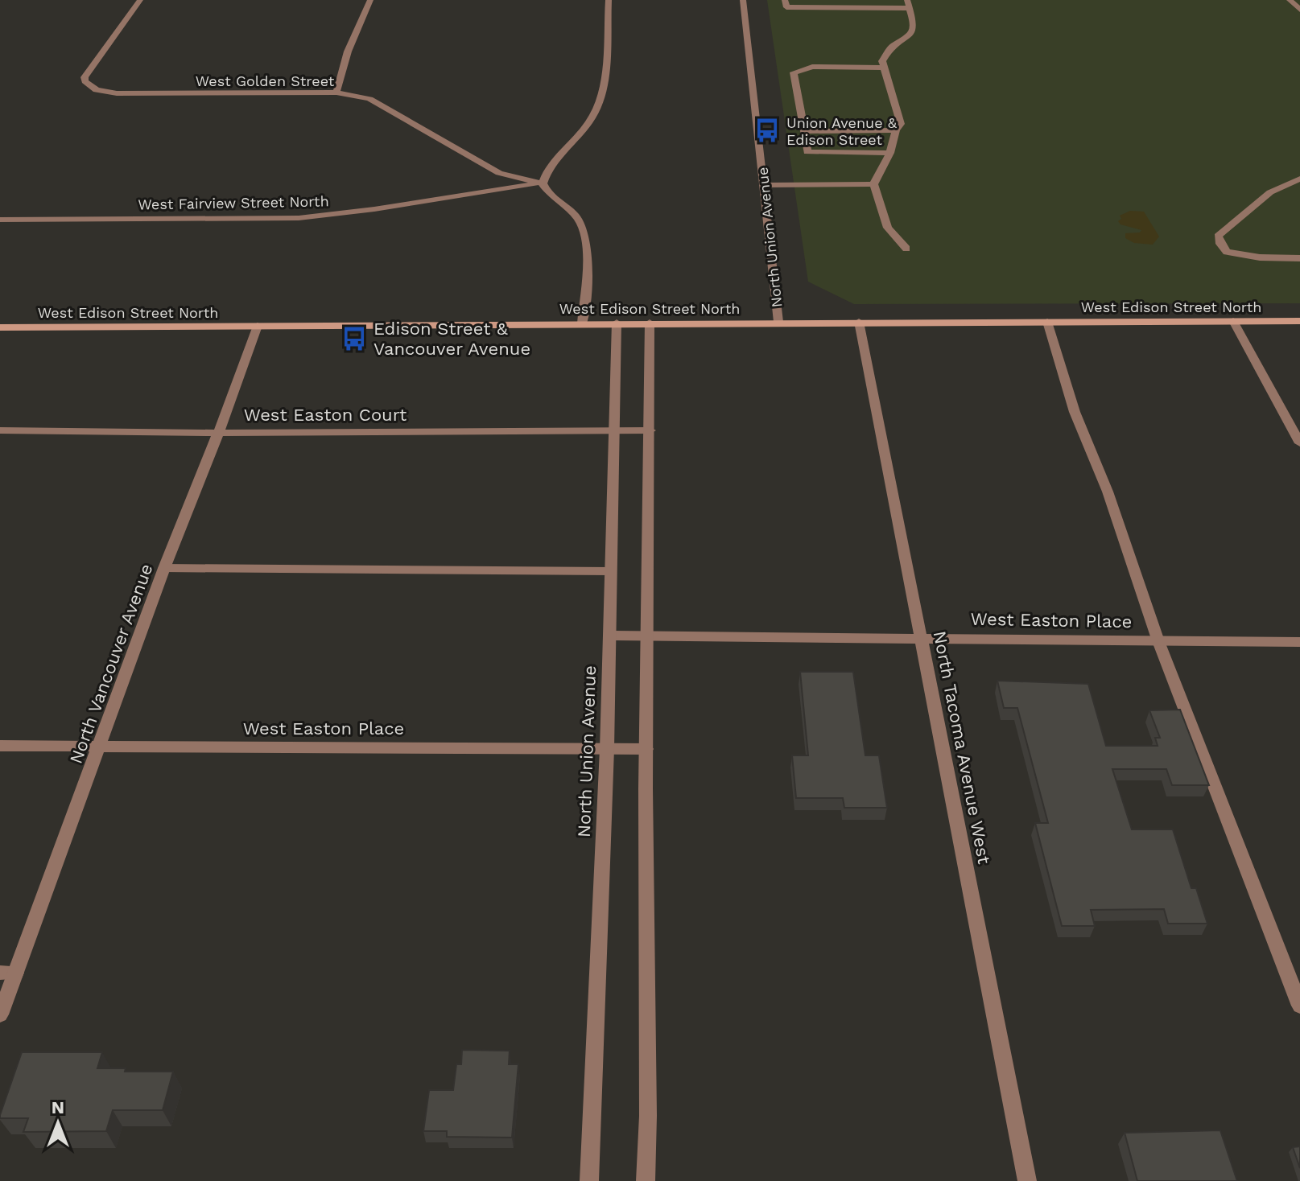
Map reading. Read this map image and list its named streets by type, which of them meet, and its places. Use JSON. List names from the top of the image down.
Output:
{
  "streets": {
    "main road": ["West Edison Street North"],
    "street": [
      "West Golden Street",
      "West Fairview Street North",
      "North Union Avenue",
      "West Easton Court",
      "West Easton Place",
      "North Vancouver Avenue",
      "North Tacoma Avenue West"
    ]
  },
  "crossings": [
    ["West Golden Street", "West Fairview Street North"],
    ["North Union Avenue", "West Edison Street North"],
    ["North Union Avenue", "West Easton Court"],
    ["North Union Avenue", "West Easton Place"],
    ["West Edison Street North", "North Vancouver Avenue"],
    ["West Edison Street North", "North Tacoma Avenue West"],
    ["West Easton Court", "North Vancouver Avenue"],
    ["West Easton Place", "North Vancouver Avenue"],
    ["West Easton Place", "North Tacoma Avenue West"]
  ],
  "places": {
    "bus stop": ["Union Avenue & Edison Street", "Edison Street & Vancouver Avenue"]
  },
  "north": "top"
}
